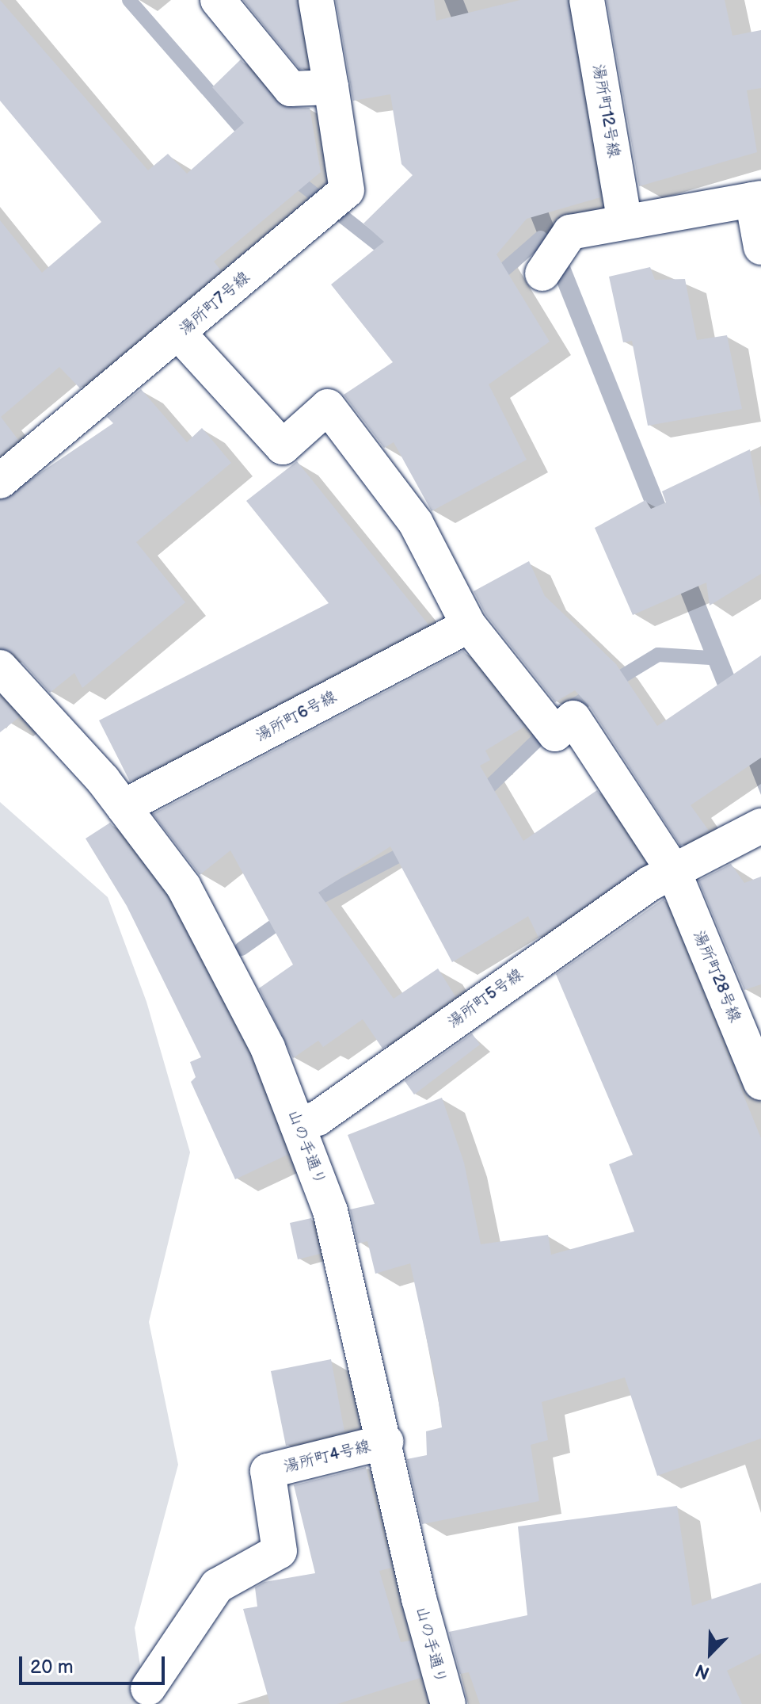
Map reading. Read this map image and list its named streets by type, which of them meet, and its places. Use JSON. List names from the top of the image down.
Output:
{
  "streets": {
    "street": [
      "湯所町12号線",
      "湯所町7号線",
      "湯所町6号線",
      "湯所町28号線",
      "湯所町5号線",
      "山の手通り",
      "湯所町4号線"
    ]
  },
  "crossings": [
    ["湯所町6号線", "湯所町28号線"],
    ["湯所町6号線", "山の手通り"],
    ["湯所町28号線", "湯所町5号線"],
    ["湯所町5号線", "山の手通り"],
    ["山の手通り", "湯所町4号線"]
  ],
  "scale_bar": "20 m",
  "north": "bottom left"
}
